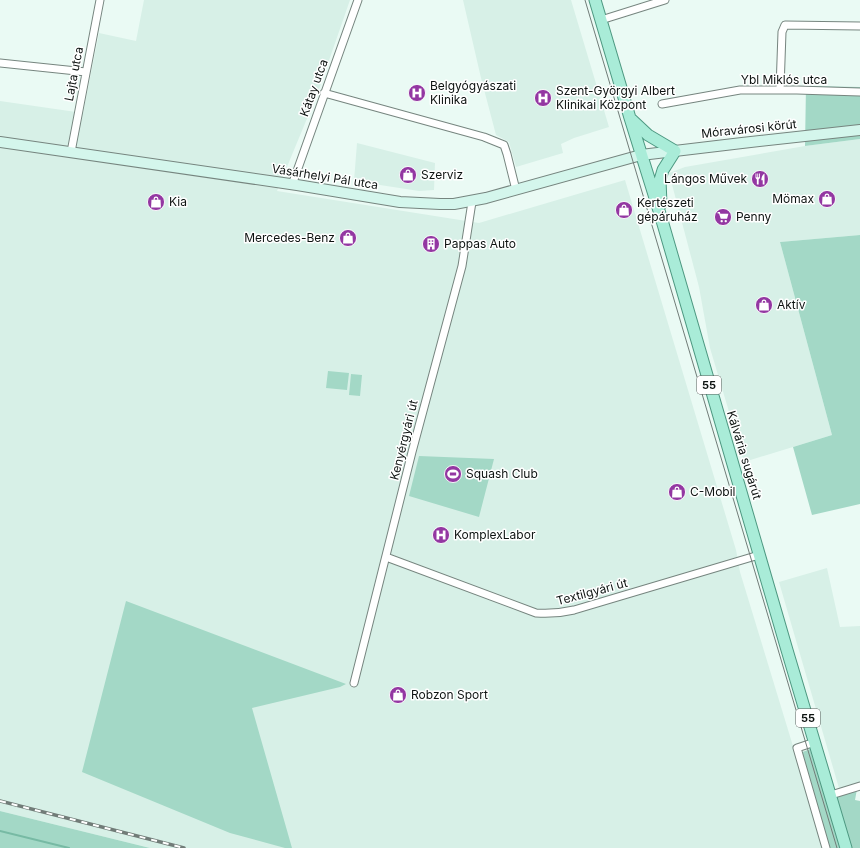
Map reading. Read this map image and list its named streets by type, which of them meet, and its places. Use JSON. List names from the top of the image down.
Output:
{
  "streets": {
    "main road": [
      "Móravárosi körút",
      "Vásárhelyi Pál utca",
      "55",
      "Kálvária sugárút"
    ],
    "street": [
      "Lajta utca",
      "Ybl Miklós utca",
      "Kátay utca",
      "Kenyérgyári út",
      "Textilgyári út"
    ]
  },
  "crossings": [
    ["Lajta utca", "Vásárhelyi Pál utca"],
    ["Kátay utca", "Vásárhelyi Pál utca"],
    ["Móravárosi körút", "Vásárhelyi Pál utca"],
    ["Móravárosi körút", "Kálvária sugárút"],
    ["Vásárhelyi Pál utca", "Kenyérgyári út"],
    ["Vásárhelyi Pál utca", "Kálvária sugárút"],
    ["Kenyérgyári út", "Textilgyári út"],
    ["Kálvária sugárút", "Textilgyári út"]
  ],
  "places": {
    "hospital": ["Belgyógyászati Klinika", "Szent-Györgyi Albert Klinikai Központ", "KomplexLabor"],
    "shop": [
      "Szerviz",
      "Mömax",
      "Kia",
      "Kertészeti gépáruház",
      "Mercedes-Benz",
      "Aktív",
      "C-Mobil",
      "Robzon Sport"
    ],
    "restaurant": ["Lángos Művek"],
    "supermarket": ["Penny"],
    "building": ["Pappas Auto"],
    "sports": ["Squash Club"]
  }
}
